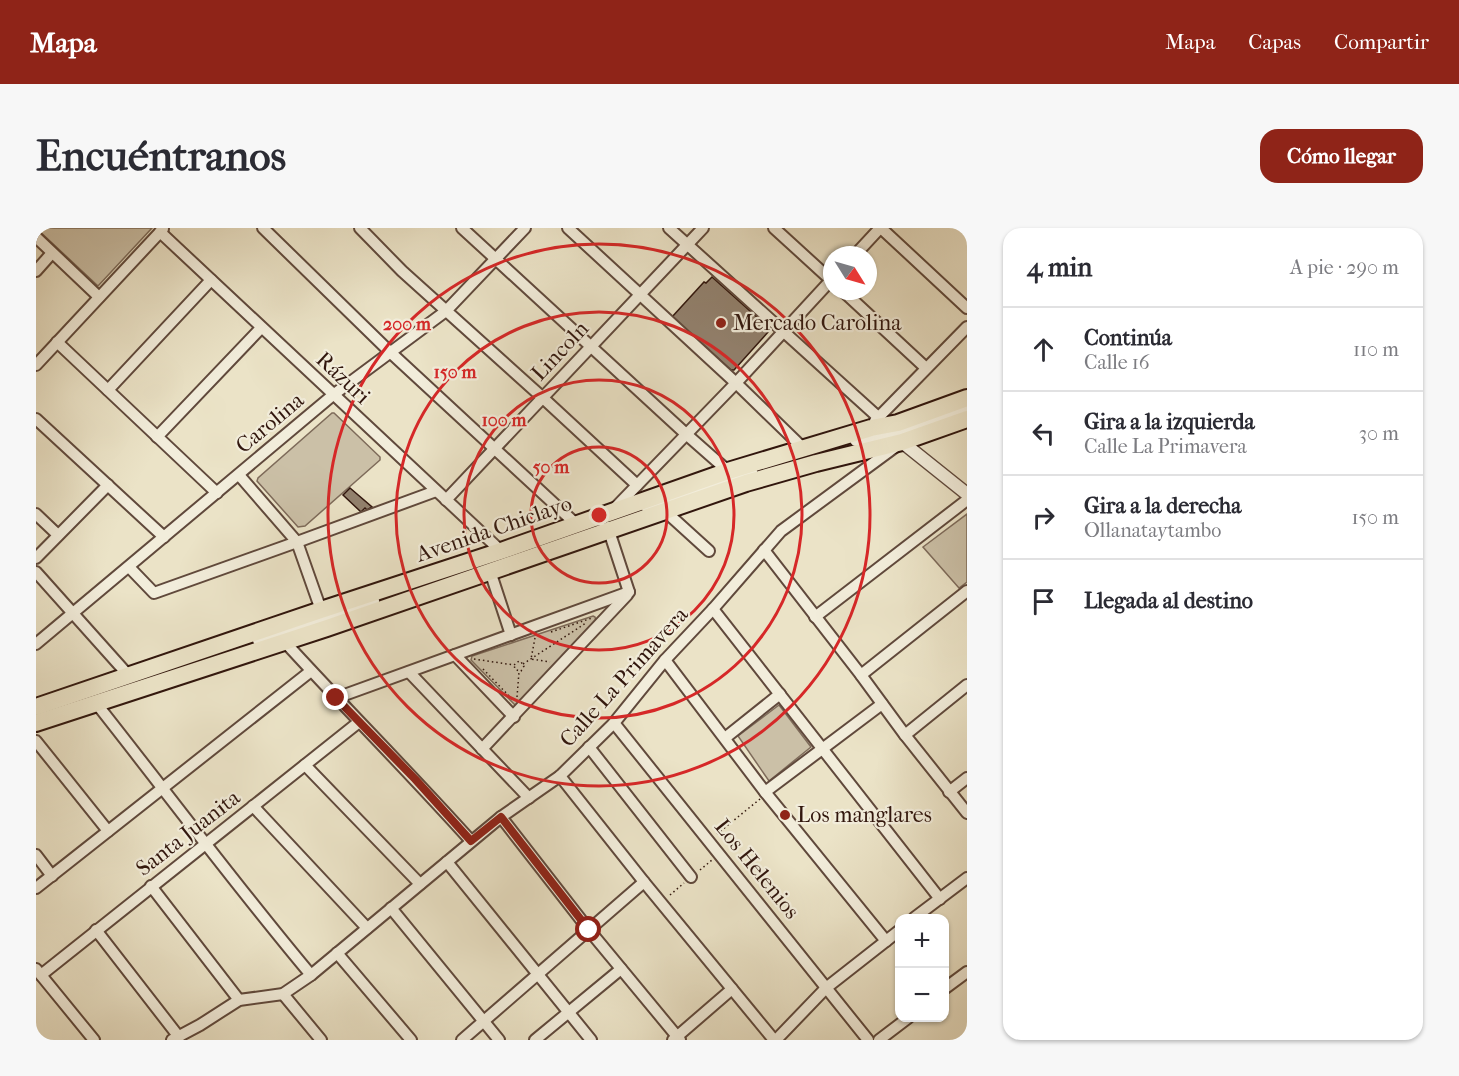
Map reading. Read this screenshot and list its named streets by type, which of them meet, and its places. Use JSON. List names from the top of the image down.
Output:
{
  "streets": {
    "main road": ["Avenida Chiclayo"],
    "street": [
      "Lincoln",
      "Rázuri",
      "Carolina",
      "Calle La Primavera",
      "Santa Juanita",
      "Los Helenios"
    ]
  },
  "crossings": [
    ["Lincoln", "Rázuri"],
    ["Rázuri", "Carolina"],
    ["Rázuri", "Avenida Chiclayo"],
    ["Avenida Chiclayo", "Calle La Primavera"],
    ["Calle La Primavera", "Los Helenios"]
  ],
  "places": ["Mercado Carolina", "Los manglares"],
  "north": "bottom right",
  "page": {
    "header": "Mapa",
    "nav": ["Mapa", "Capas", "Compartir"],
    "buttons": "Cómo llegar",
    "title": "Encuéntranos",
    "heading": ["4 min", "A pie · 290 m"],
    "list": [
      ["Continúa", "Calle 16", "110 m"],
      ["Gira a la izquierda", "Calle La Primavera", "30 m"],
      ["Gira a la derecha", "Ollanataytambo", "150 m"],
      "Llegada al destino"
    ],
    "map_buttons": ["+", "−"]
  },
  "rings": [
    "200 m",
    "150 m",
    "100 m",
    "50 m"
  ]
}
